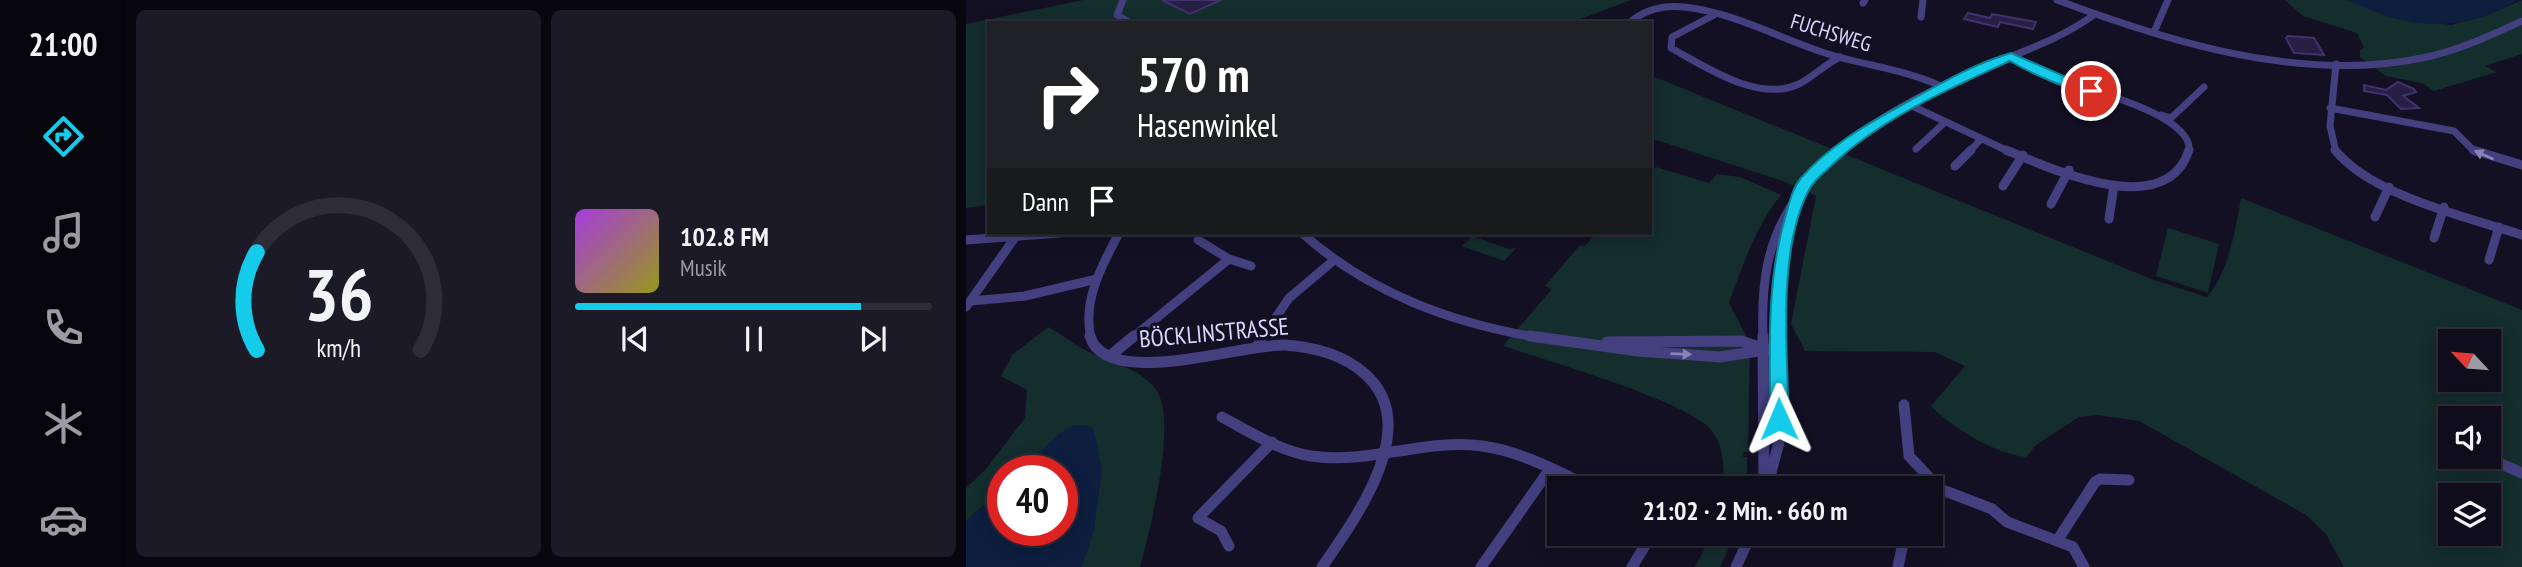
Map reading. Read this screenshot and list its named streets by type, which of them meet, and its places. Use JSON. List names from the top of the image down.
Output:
{
  "streets": {
    "street": ["FUCHSWEG", "BÖCKLINSTRASSE"]
  },
  "north": "top left",
  "page": {
    "tabs": "21:00",
    "turn": ["570 m", "Hasenwinkel"],
    "then": "Dann",
    "song": ["102.8 FM", "Musik"],
    "limit": "40",
    "trip": "21:02 · 2 Min. · 660 m",
    "gauge": ["36", "km/h"]
  }
}
